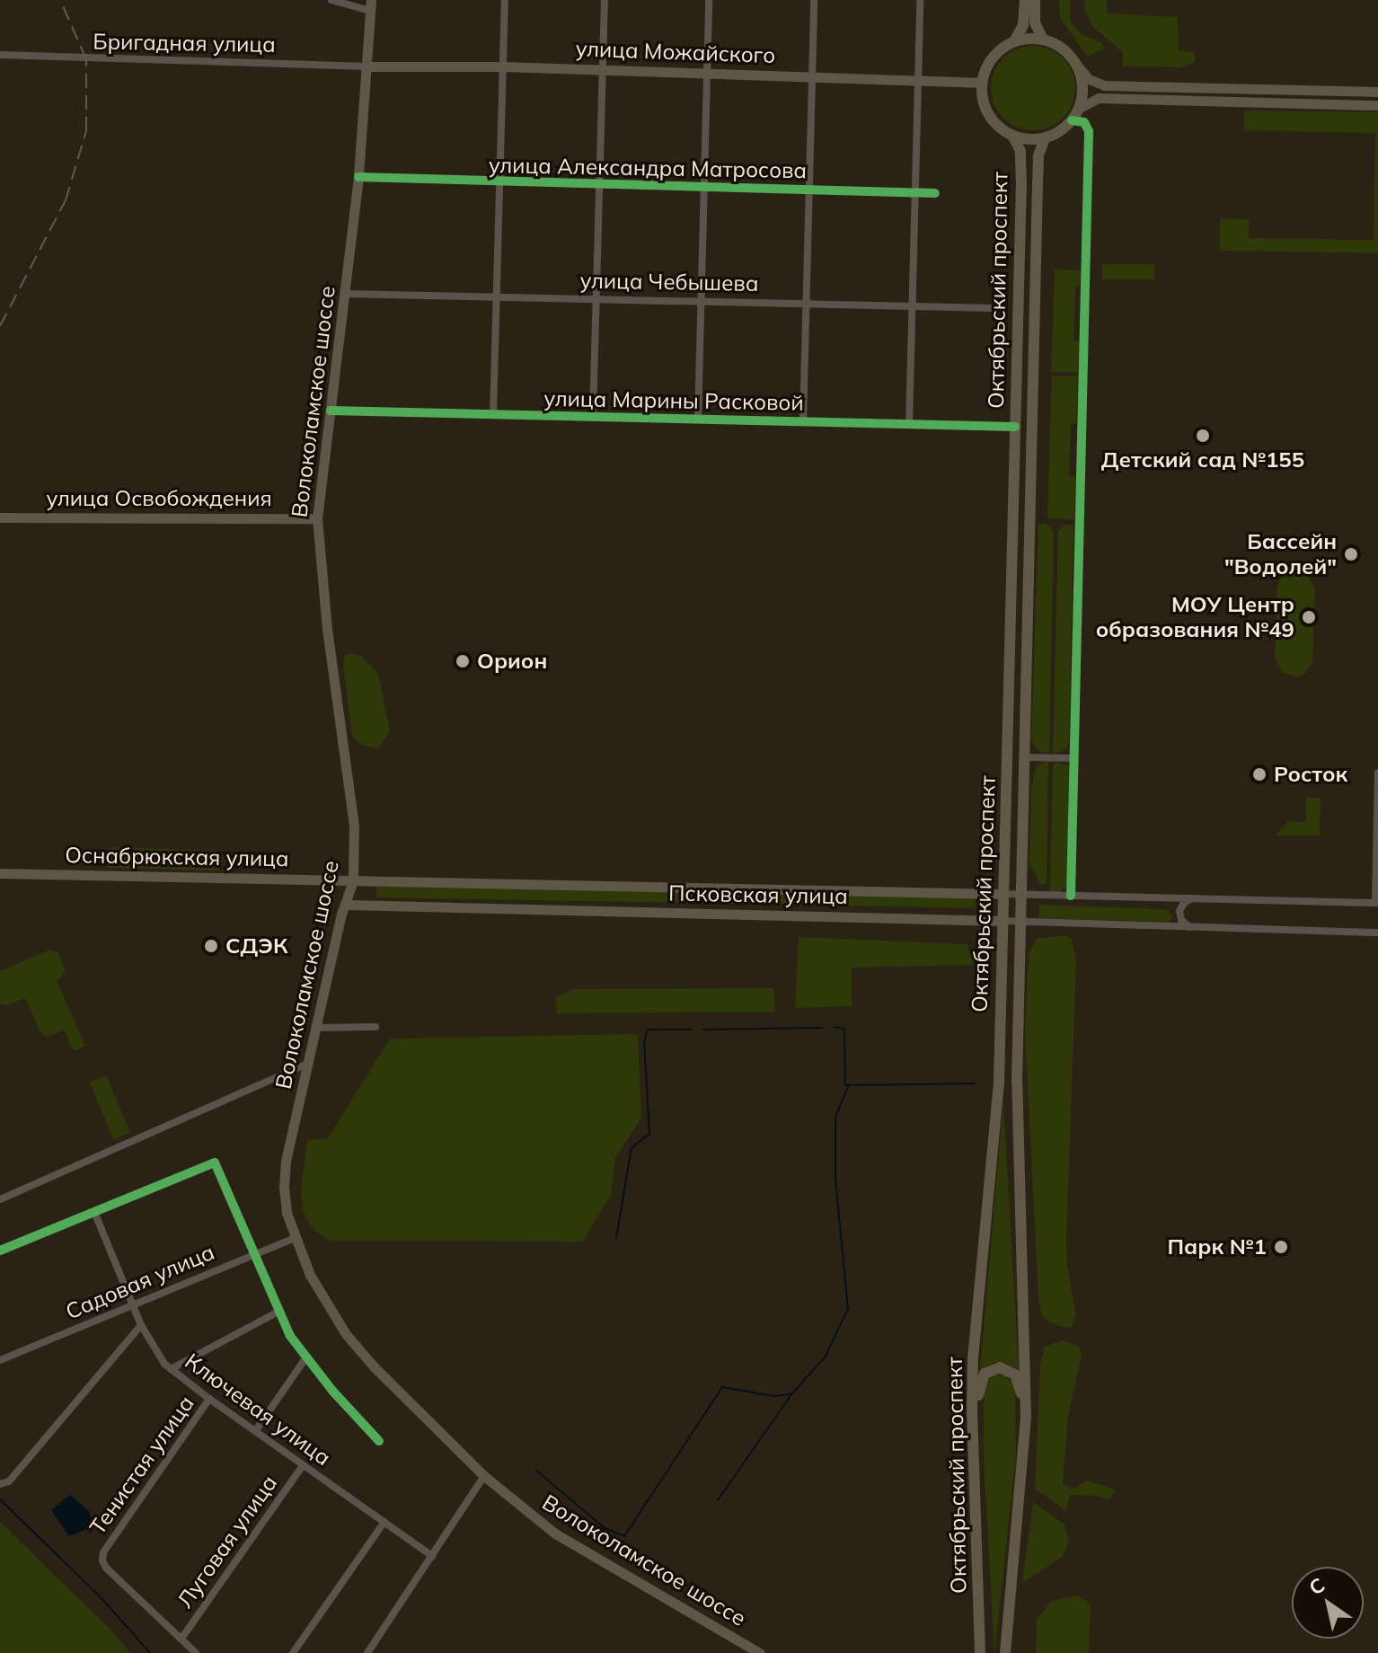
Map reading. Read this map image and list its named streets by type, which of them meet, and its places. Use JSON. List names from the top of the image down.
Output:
{
  "streets": {
    "main road": [
      "улица Можайского",
      "Октябрьский проспект",
      "Волоколамское шоссе",
      "улица Освобождения",
      "Оснабрюкская улица",
      "Псковская улица"
    ],
    "street": [
      "Бригадная улица",
      "улица Александра Матросова",
      "улица Чебышева",
      "улица Марины Расковой",
      "Садовая улица",
      "Ключевая улица",
      "Тенистая улица",
      "Луговая улица"
    ]
  },
  "crossings": [
    ["Бригадная улица", "улица Можайского"],
    ["Бригадная улица", "Волоколамское шоссе"],
    ["улица Можайского", "Октябрьский проспект"],
    ["улица Можайского", "Волоколамское шоссе"],
    ["улица Александра Матросова", "Волоколамское шоссе"],
    ["улица Чебышева", "Волоколамское шоссе"],
    ["Октябрьский проспект", "улица Марины Расковой"],
    ["Октябрьский проспект", "Псковская улица"],
    ["улица Марины Расковой", "Волоколамское шоссе"],
    ["Волоколамское шоссе", "улица Освобождения"],
    ["Волоколамское шоссе", "Оснабрюкская улица"],
    ["Волоколамское шоссе", "Псковская улица"],
    ["Волоколамское шоссе", "Садовая улица"],
    ["Оснабрюкская улица", "Псковская улица"],
    ["Садовая улица", "Ключевая улица"],
    ["Ключевая улица", "Тенистая улица"],
    ["Ключевая улица", "Луговая улица"],
    ["Тенистая улица", "Луговая улица"]
  ],
  "places": [
    "Детский сад №155",
    "Бассейн \"Водолей\"",
    "МОУ Центр образования №49",
    "Орион",
    "Росток",
    "СДЭК",
    "Парк №1"
  ],
  "north": "top left"
}
